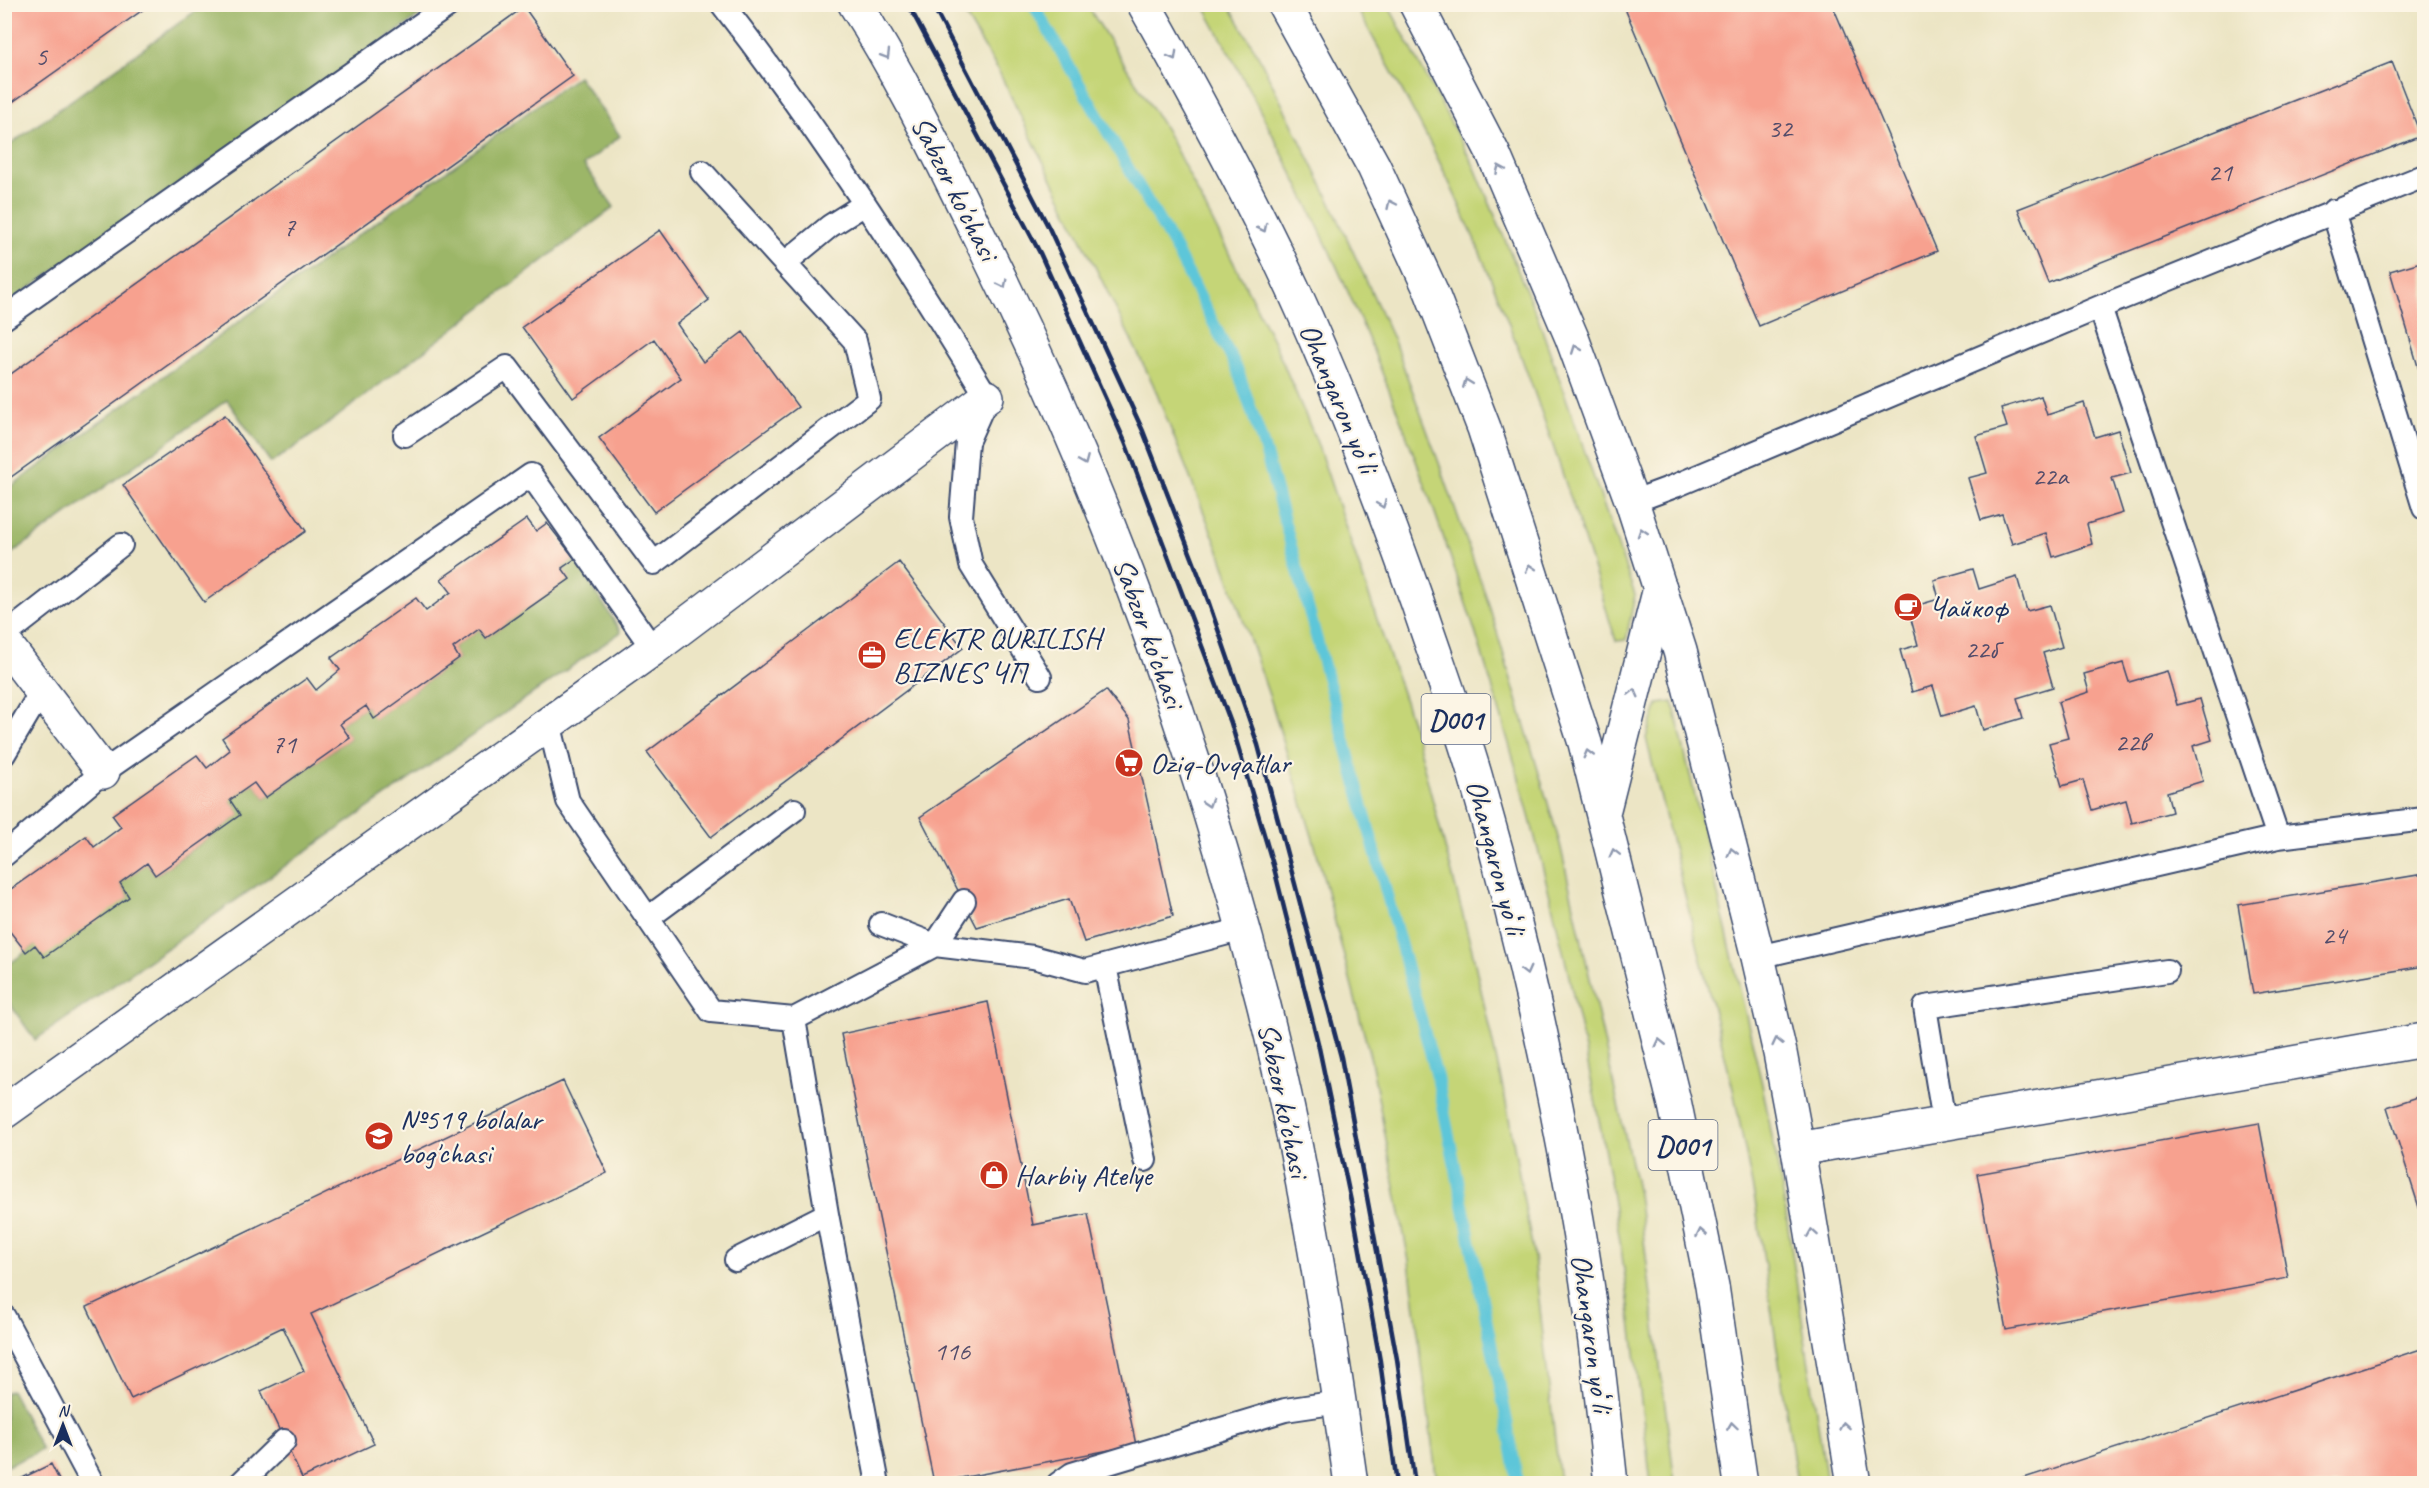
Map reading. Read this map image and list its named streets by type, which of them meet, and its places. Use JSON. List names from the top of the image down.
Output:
{
  "streets": {
    "main road": ["Sabzor ko'chasi", "Ohangaron yoʻli", "D001"]
  },
  "one_way": ["Sabzor ko'chasi"],
  "places": {
    "cafe": ["Чайкоф"],
    "office": ["ELEKTR QURILISH BIZNES ЧП"],
    "supermarket": ["Oziq-Ovqatlar"],
    "school or university": ["№519 bolalar bog'chasi"],
    "shop": ["Harbiy Atelye"]
  },
  "house_numbers": [
    "5",
    "32",
    "21",
    "7",
    "22а",
    "22б",
    "22в",
    "71",
    "24",
    "116"
  ],
  "north": "top"
}
